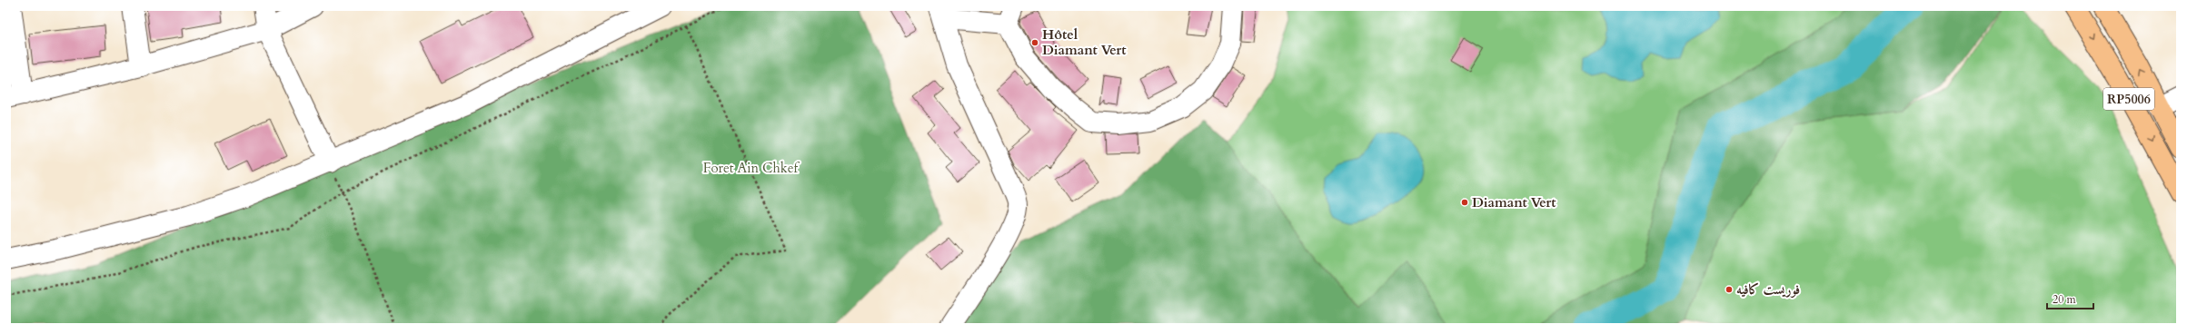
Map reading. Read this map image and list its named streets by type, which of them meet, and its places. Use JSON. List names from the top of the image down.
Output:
{
  "streets": {
    "highway": ["RP5006"]
  },
  "parks": ["Foret Ain Chkef"],
  "places": ["Hôtel Diamant Vert", "Diamant Vert", "فوريست كافيه"],
  "scale_bar": "20 m"
}
